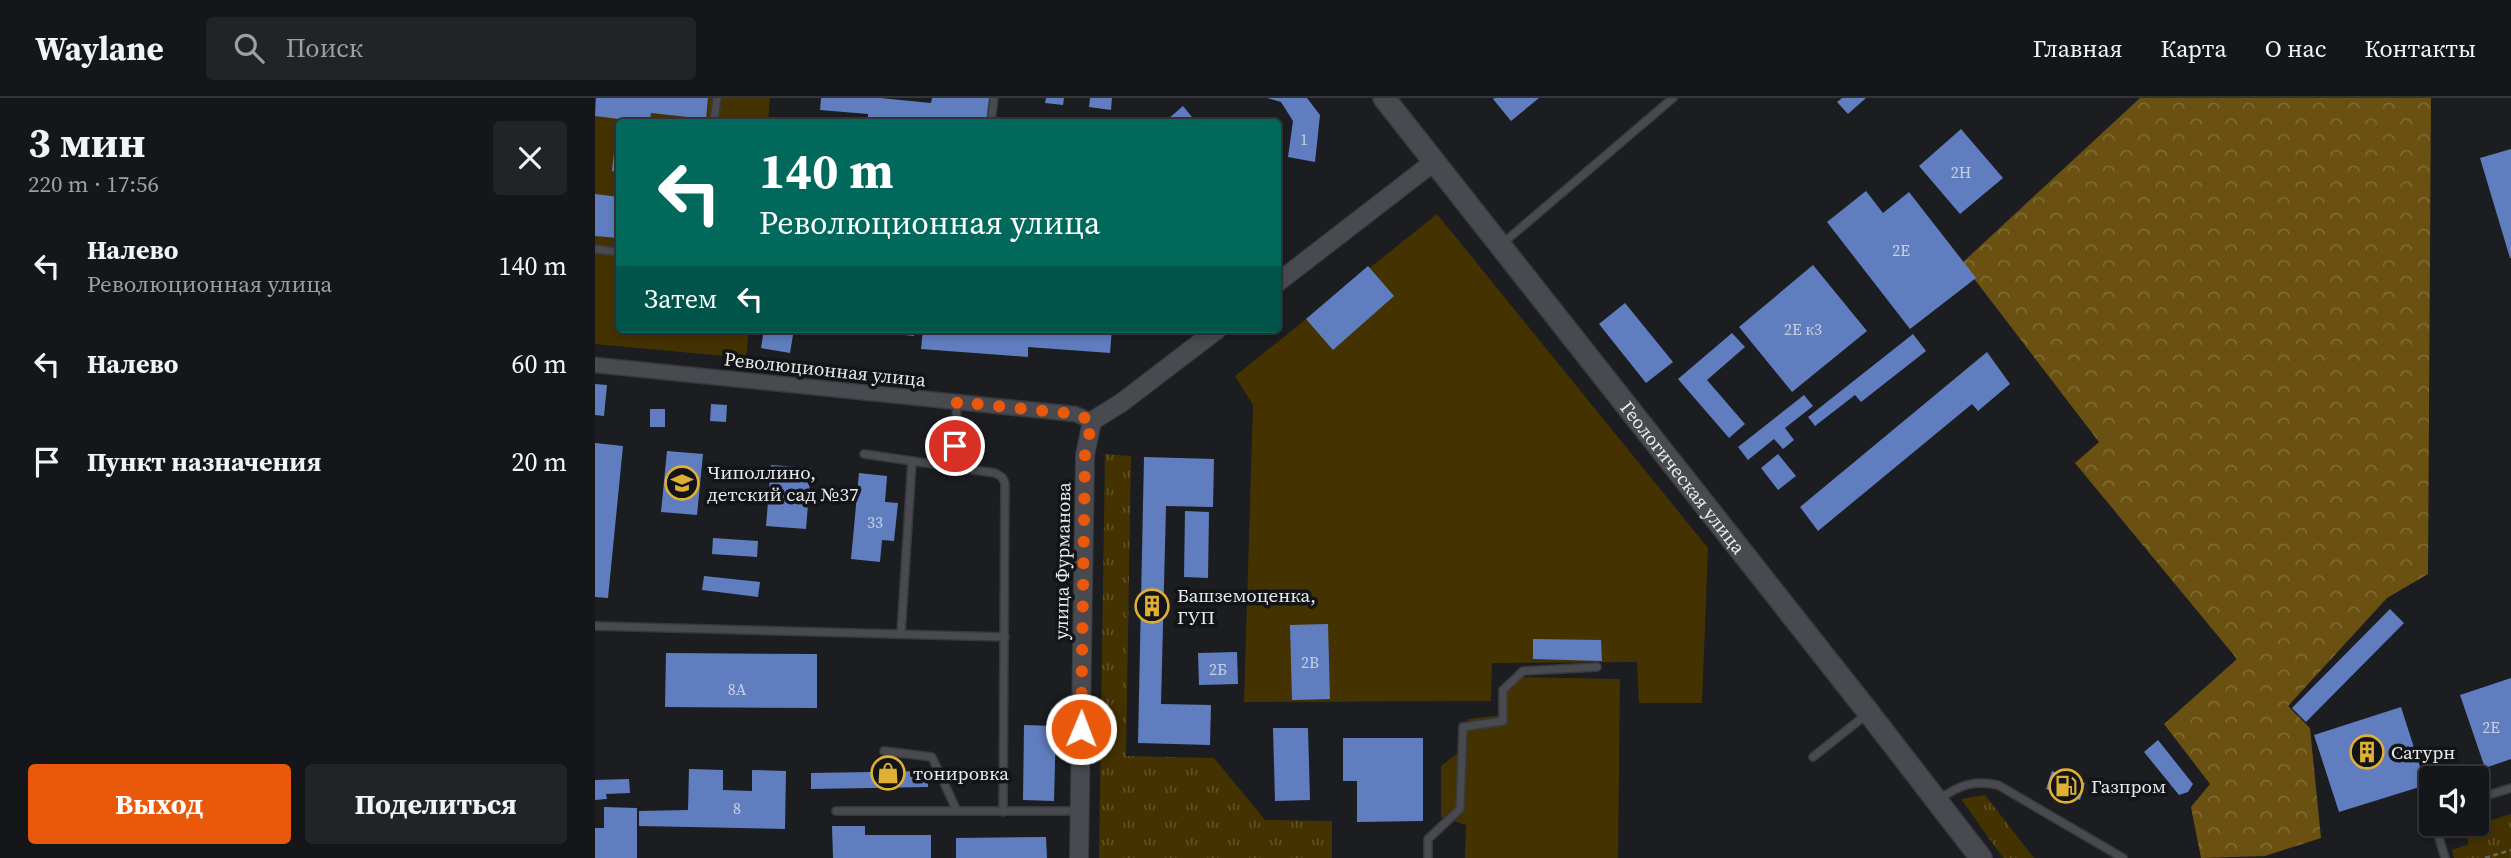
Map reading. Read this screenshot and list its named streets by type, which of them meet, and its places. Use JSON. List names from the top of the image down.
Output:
{
  "streets": {
    "main road": ["Геологическая улица"],
    "street": ["Революционная улица", "улица Фурманова"]
  },
  "crossings": [
    ["Революционная улица", "улица Фурманова"]
  ],
  "places": {
    "school or university": ["Чиполлино, детский сад №37"],
    "building": ["Башземоценка, ГУП", "Сатурн"],
    "shop": ["тонировка"],
    "fuel station": ["Газпром"]
  },
  "house_numbers": [
    "1",
    "2Н",
    "2Е",
    "2Е к3",
    "33",
    "2В",
    "2Б",
    "8А",
    "2Е",
    "8"
  ],
  "page": {
    "header": "Waylane",
    "search": "Поиск",
    "nav": [
      "Главная",
      "Карта",
      "О нас",
      "Контакты"
    ],
    "heading": ["3 мин", "220 m · 17:56"],
    "turn": ["140 m", "Революционная улица"],
    "list": [
      {
        "name": "Налево",
        "note": "Революционная улица",
        "value": "140 m"
      },
      {
        "name": "Налево",
        "value": "60 m"
      },
      {
        "name": "Пункт назначения",
        "value": "20 m"
      }
    ],
    "then": "Затем",
    "buttons": ["Выход", "Поделиться"]
  }
}
